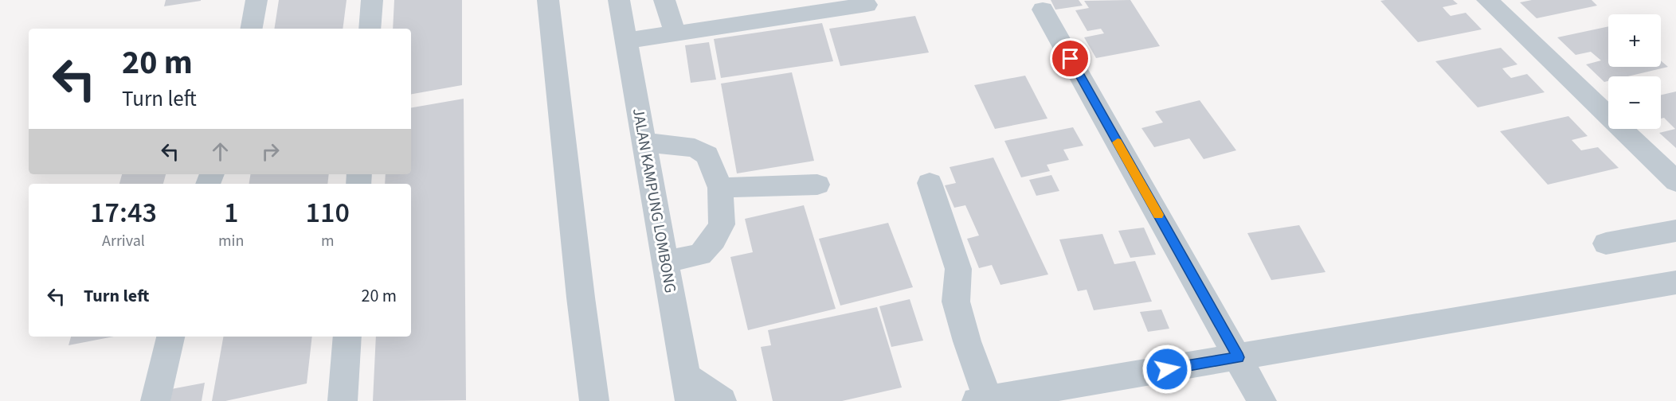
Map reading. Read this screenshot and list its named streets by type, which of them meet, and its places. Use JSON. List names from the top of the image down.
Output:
{
  "streets": {
    "street": ["JALAN KAMPUNG LOMBONG"]
  },
  "page": {
    "map_buttons": ["+", "−"],
    "turn": ["20 m", "Turn left"],
    "eta": [
      "17:43",
      "Arrival",
      "1",
      "min",
      "110",
      "m"
    ],
    "list": [
      {
        "name": "Turn left",
        "value": "20 m"
      }
    ]
  }
}
